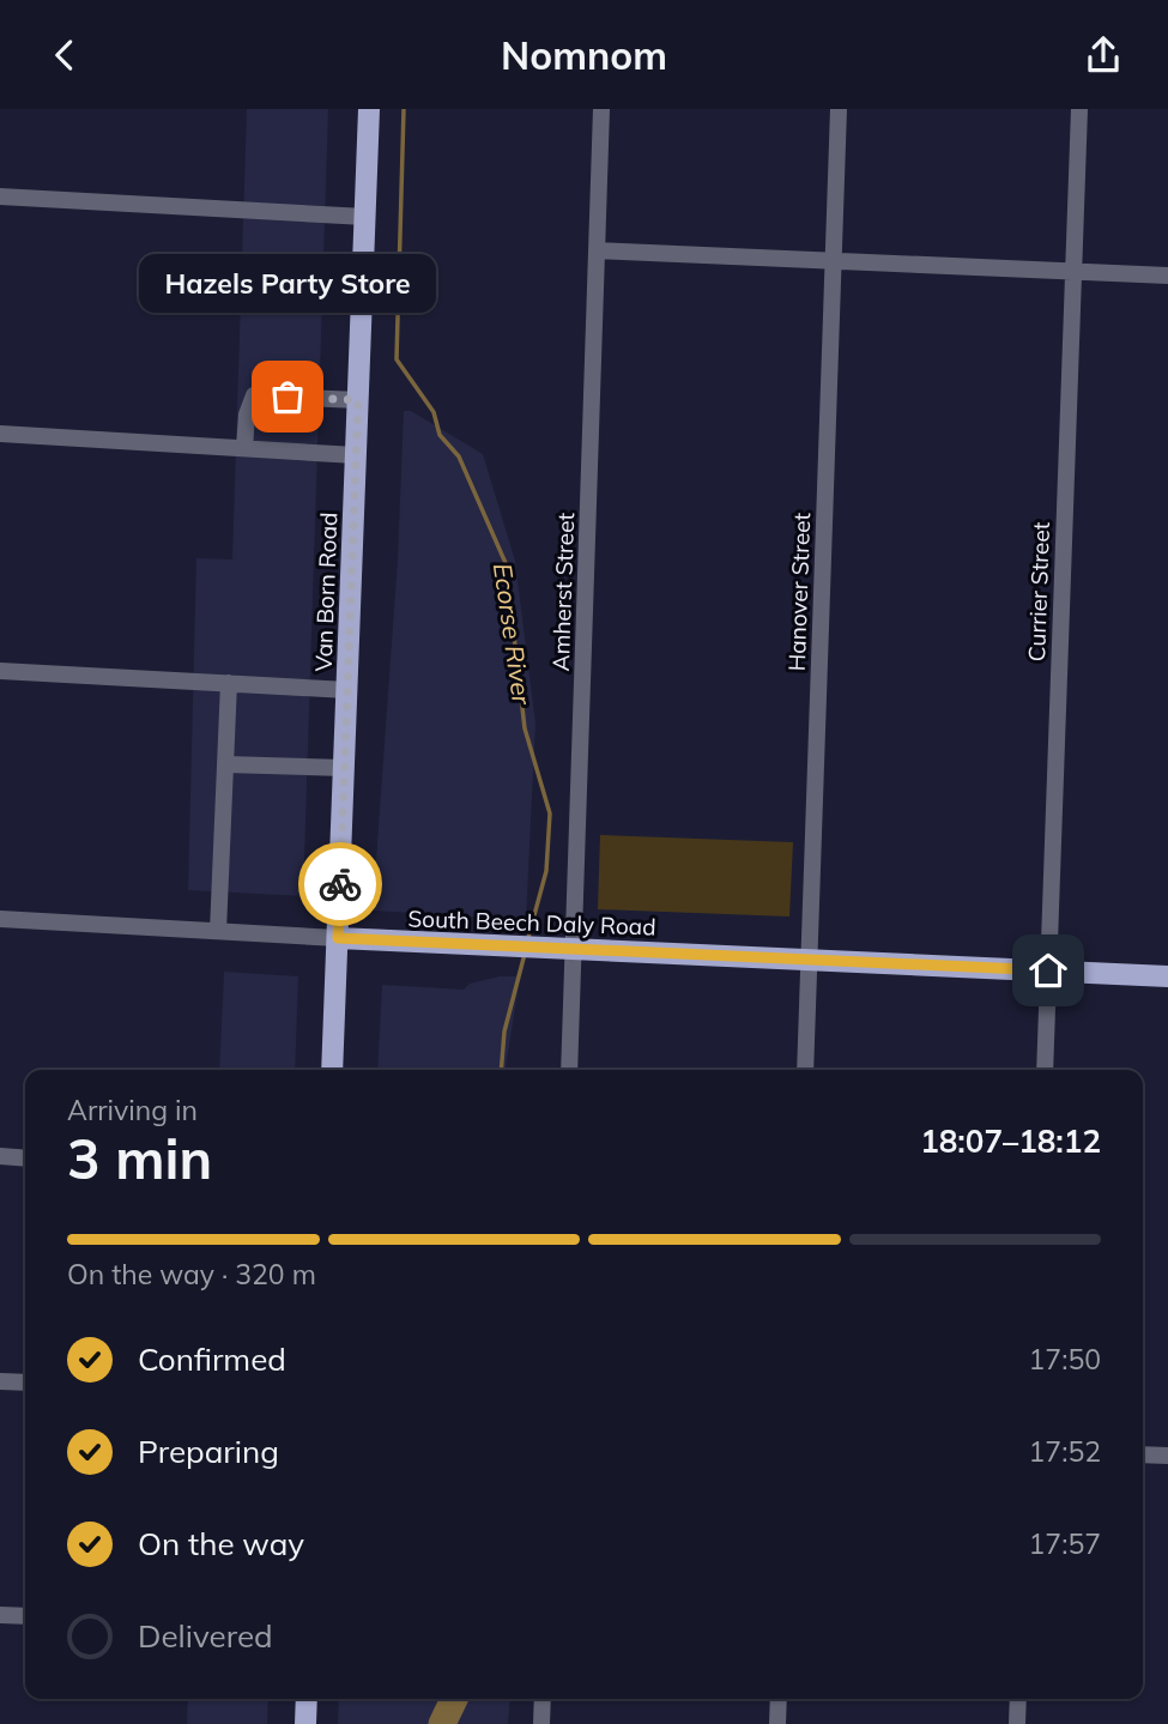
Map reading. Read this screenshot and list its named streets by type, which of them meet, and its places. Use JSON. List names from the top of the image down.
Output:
{
  "streets": {
    "main road": ["Van Born Road", "South Beech Daly Road"],
    "street": ["Amherst Street", "Hanover Street", "Currier Street"]
  },
  "crossings": [
    ["Van Born Road", "South Beech Daly Road"],
    ["Amherst Street", "South Beech Daly Road"],
    ["Hanover Street", "South Beech Daly Road"],
    ["Currier Street", "South Beech Daly Road"]
  ],
  "water": ["Ecorse River"],
  "places": ["Hazels Party Store"],
  "page": {
    "header": "Nomnom",
    "bubble": "Hazels Party Store",
    "heading": ["3 min", "Arriving in", "18:07–18:12"],
    "bar": "On the way · 320 m",
    "list": [
      ["Confirmed", "17:50"],
      ["Preparing", "17:52"],
      ["On the way", "17:57"],
      "Delivered"
    ]
  }
}
